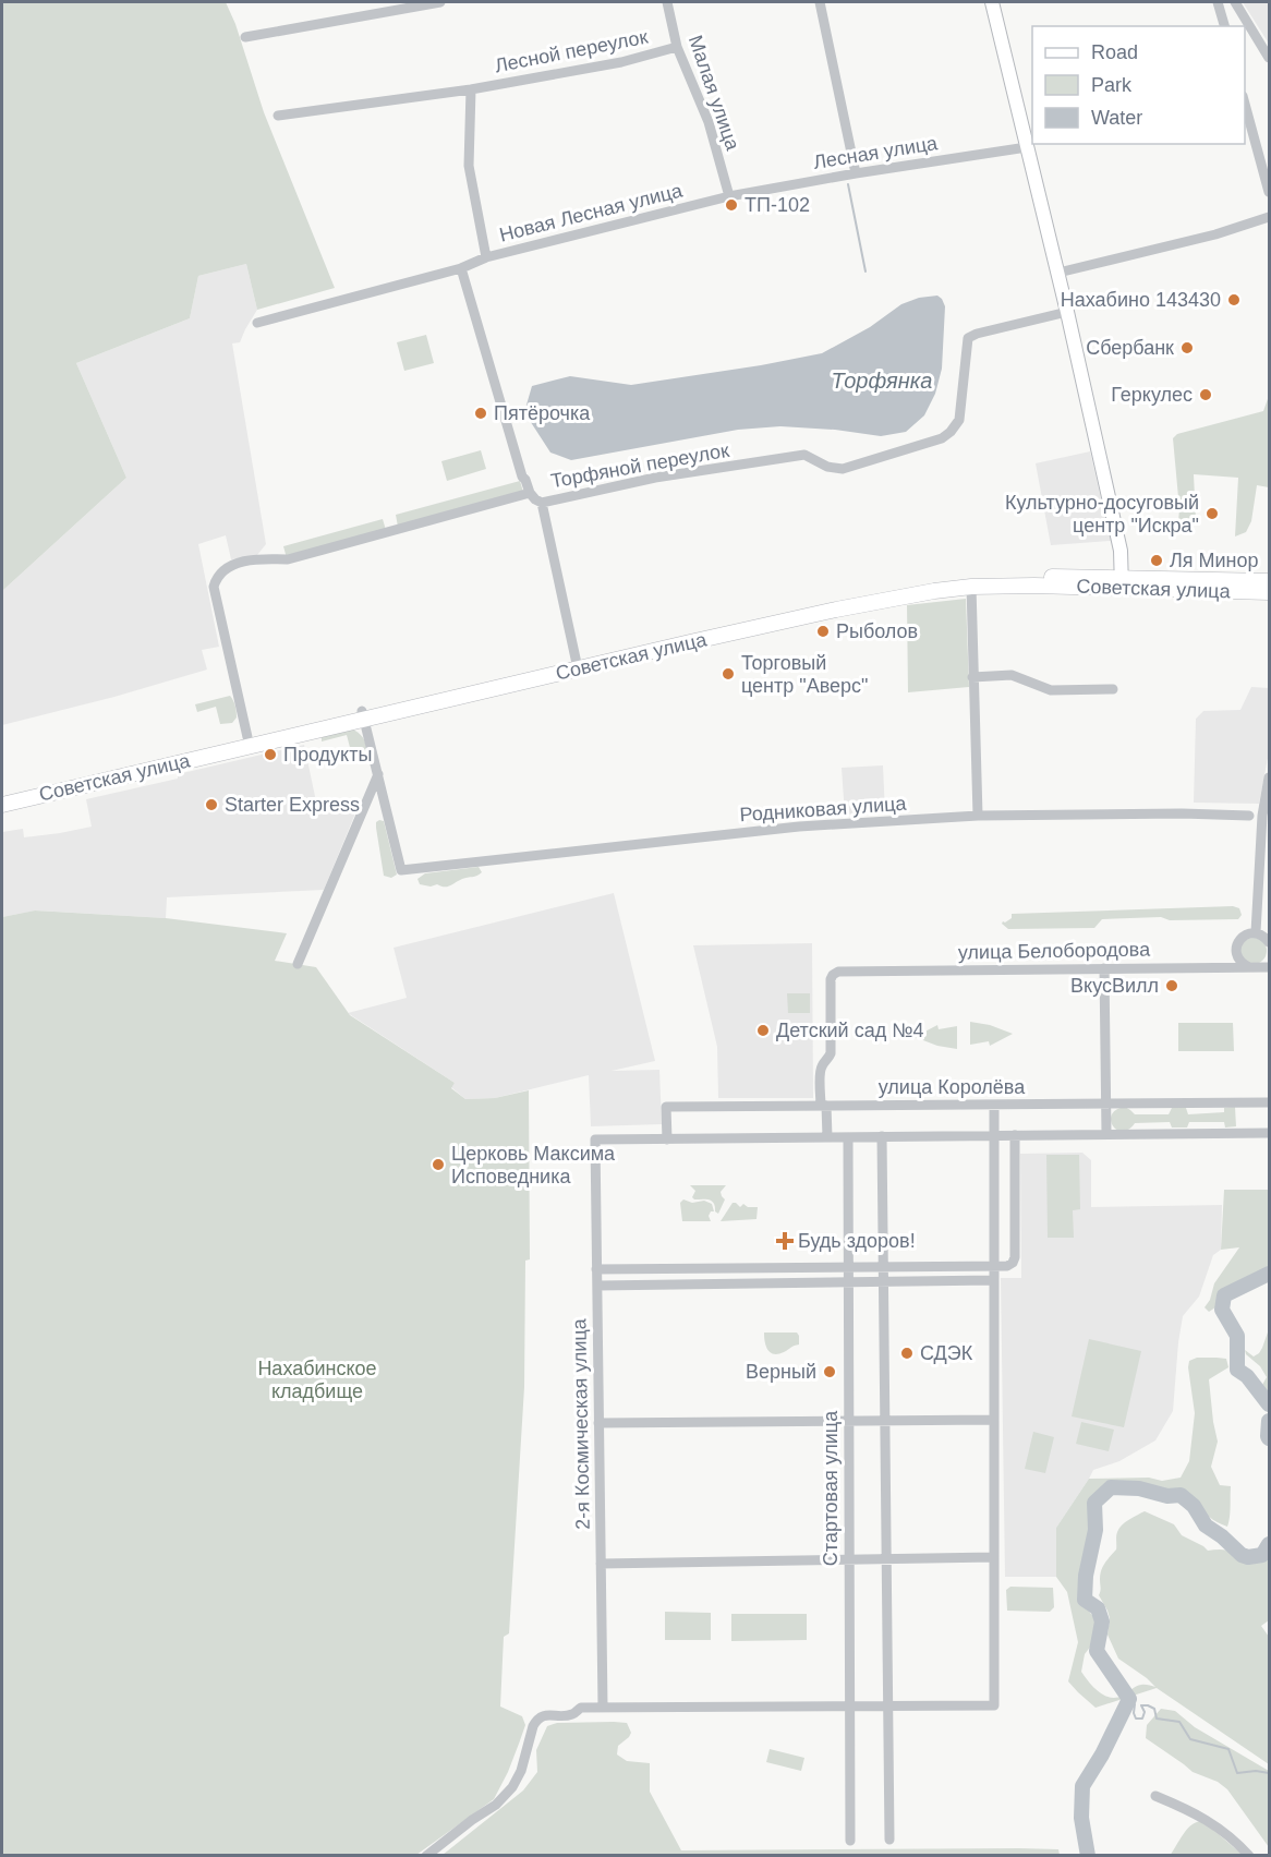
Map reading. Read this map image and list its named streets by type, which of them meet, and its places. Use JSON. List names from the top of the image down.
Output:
{
  "streets": {
    "main road": ["Советская улица"],
    "street": [
      "Лесной переулок",
      "Малая улица",
      "Лесная улица",
      "Новая Лесная улица",
      "Торфяной переулок",
      "Родниковая улица",
      "улица Белобородова",
      "улица Королёва",
      "2-я Космическая улица",
      "Стартовая улица"
    ]
  },
  "crossings": [
    ["Лесной переулок", "Малая улица"],
    ["Малая улица", "Лесная улица"],
    ["Малая улица", "Новая Лесная улица"],
    ["Лесная улица", "Новая Лесная улица"],
    ["Торфяной переулок", "Советская улица"],
    ["улица Белобородова", "улица Королёва"],
    ["улица Королёва", "2-я Космическая улица"]
  ],
  "water": ["Торфянка"],
  "parks": ["Нахабинское кладбище"],
  "places": {
    "other": [
      "ТП-102",
      "Нахабино 143430",
      "Сбербанк",
      "Геркулес",
      "Пятёрочка",
      "Культурно-досуговый центр \"Искра\"",
      "Ля Минор",
      "Рыболов",
      "Торговый центр \"Аверс\"",
      "Продукты",
      "Starter Express",
      "ВкусВилл",
      "Детский сад №4",
      "Церковь Максима Исповедника",
      "СДЭК",
      "Верный"
    ],
    "health": ["Будь здоров!"]
  },
  "legend": ["Road", "Park", "Water"]
}
